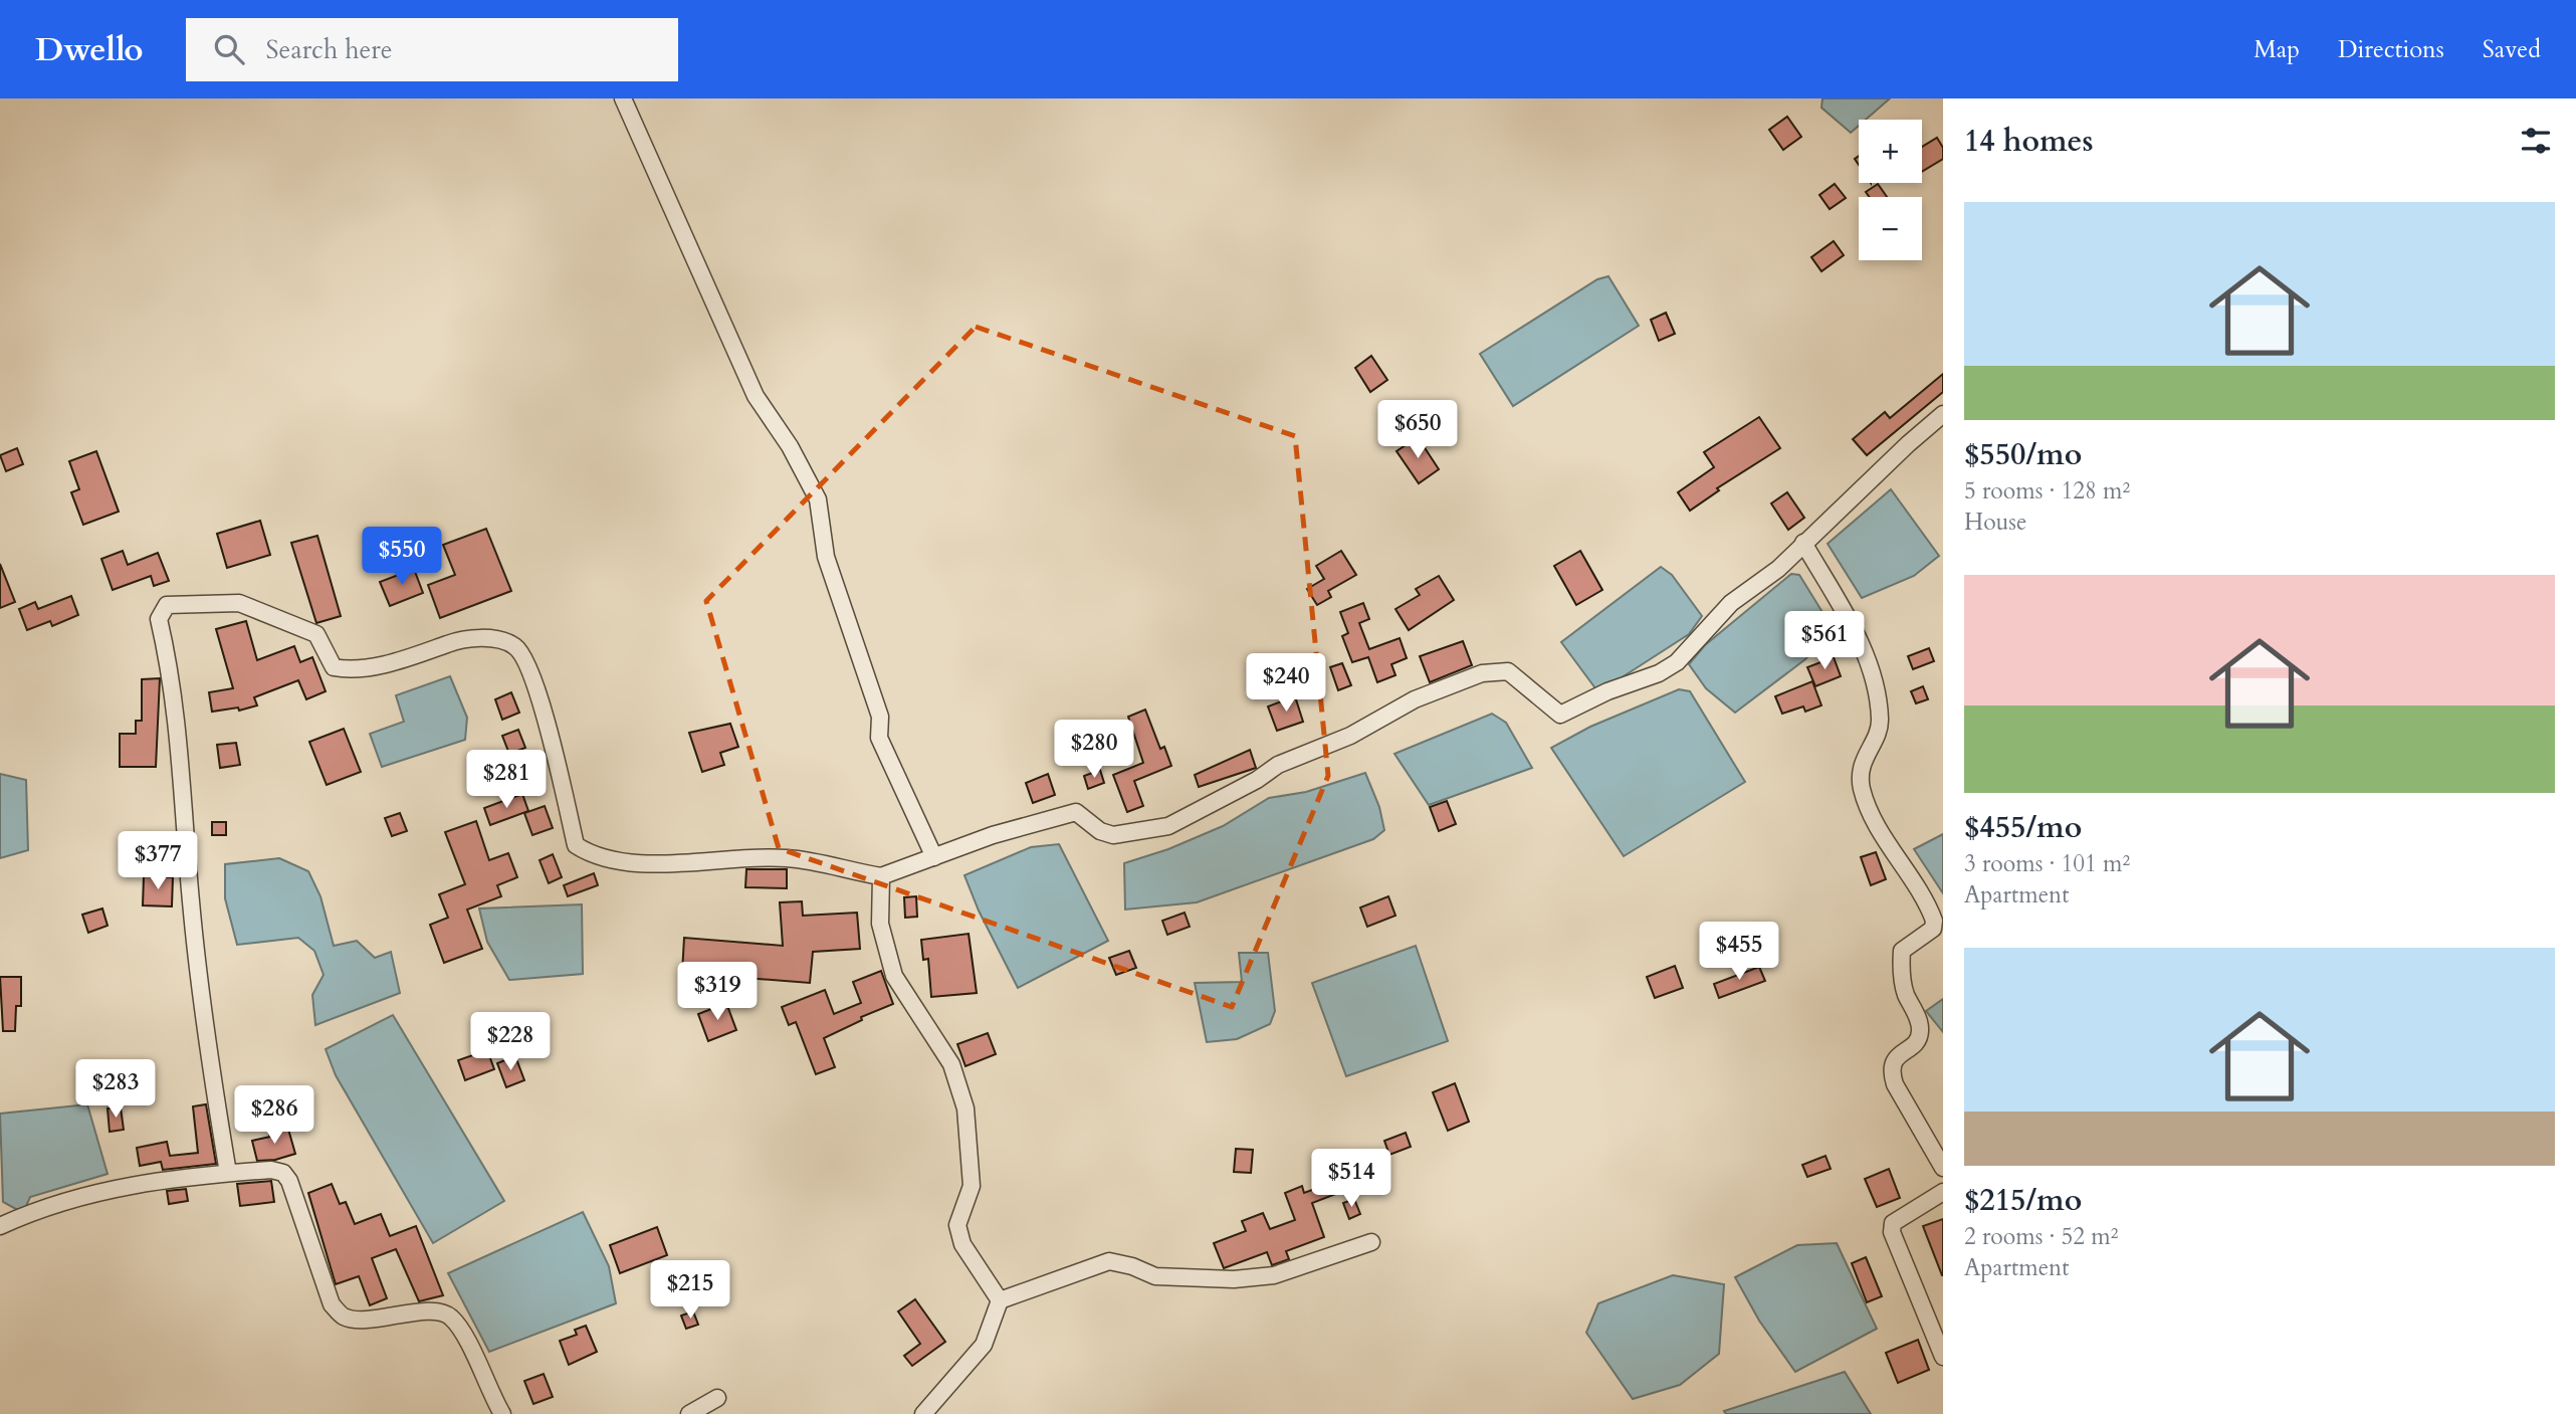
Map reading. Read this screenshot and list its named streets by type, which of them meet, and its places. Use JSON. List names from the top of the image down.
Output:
{
  "page": {
    "header": "Dwello",
    "search": "Search here",
    "nav": ["Map", "Directions", "Saved"],
    "heading": "14 homes",
    "map_buttons": ["+", "−"],
    "list": [
      {
        "name": "$550/mo",
        "note": "5 rooms · 128 m² · House"
      },
      {
        "name": "$455/mo",
        "note": "3 rooms · 101 m² · Apartment"
      },
      {
        "name": "$215/mo",
        "note": "2 rooms · 52 m² · Apartment"
      }
    ],
    "price": [
      "$650",
      "$550",
      "$561",
      "$240",
      "$280",
      "$281",
      "$377",
      "$455",
      "$319",
      "$228",
      "$283",
      "$286",
      "$514",
      "$215"
    ]
  }
}
